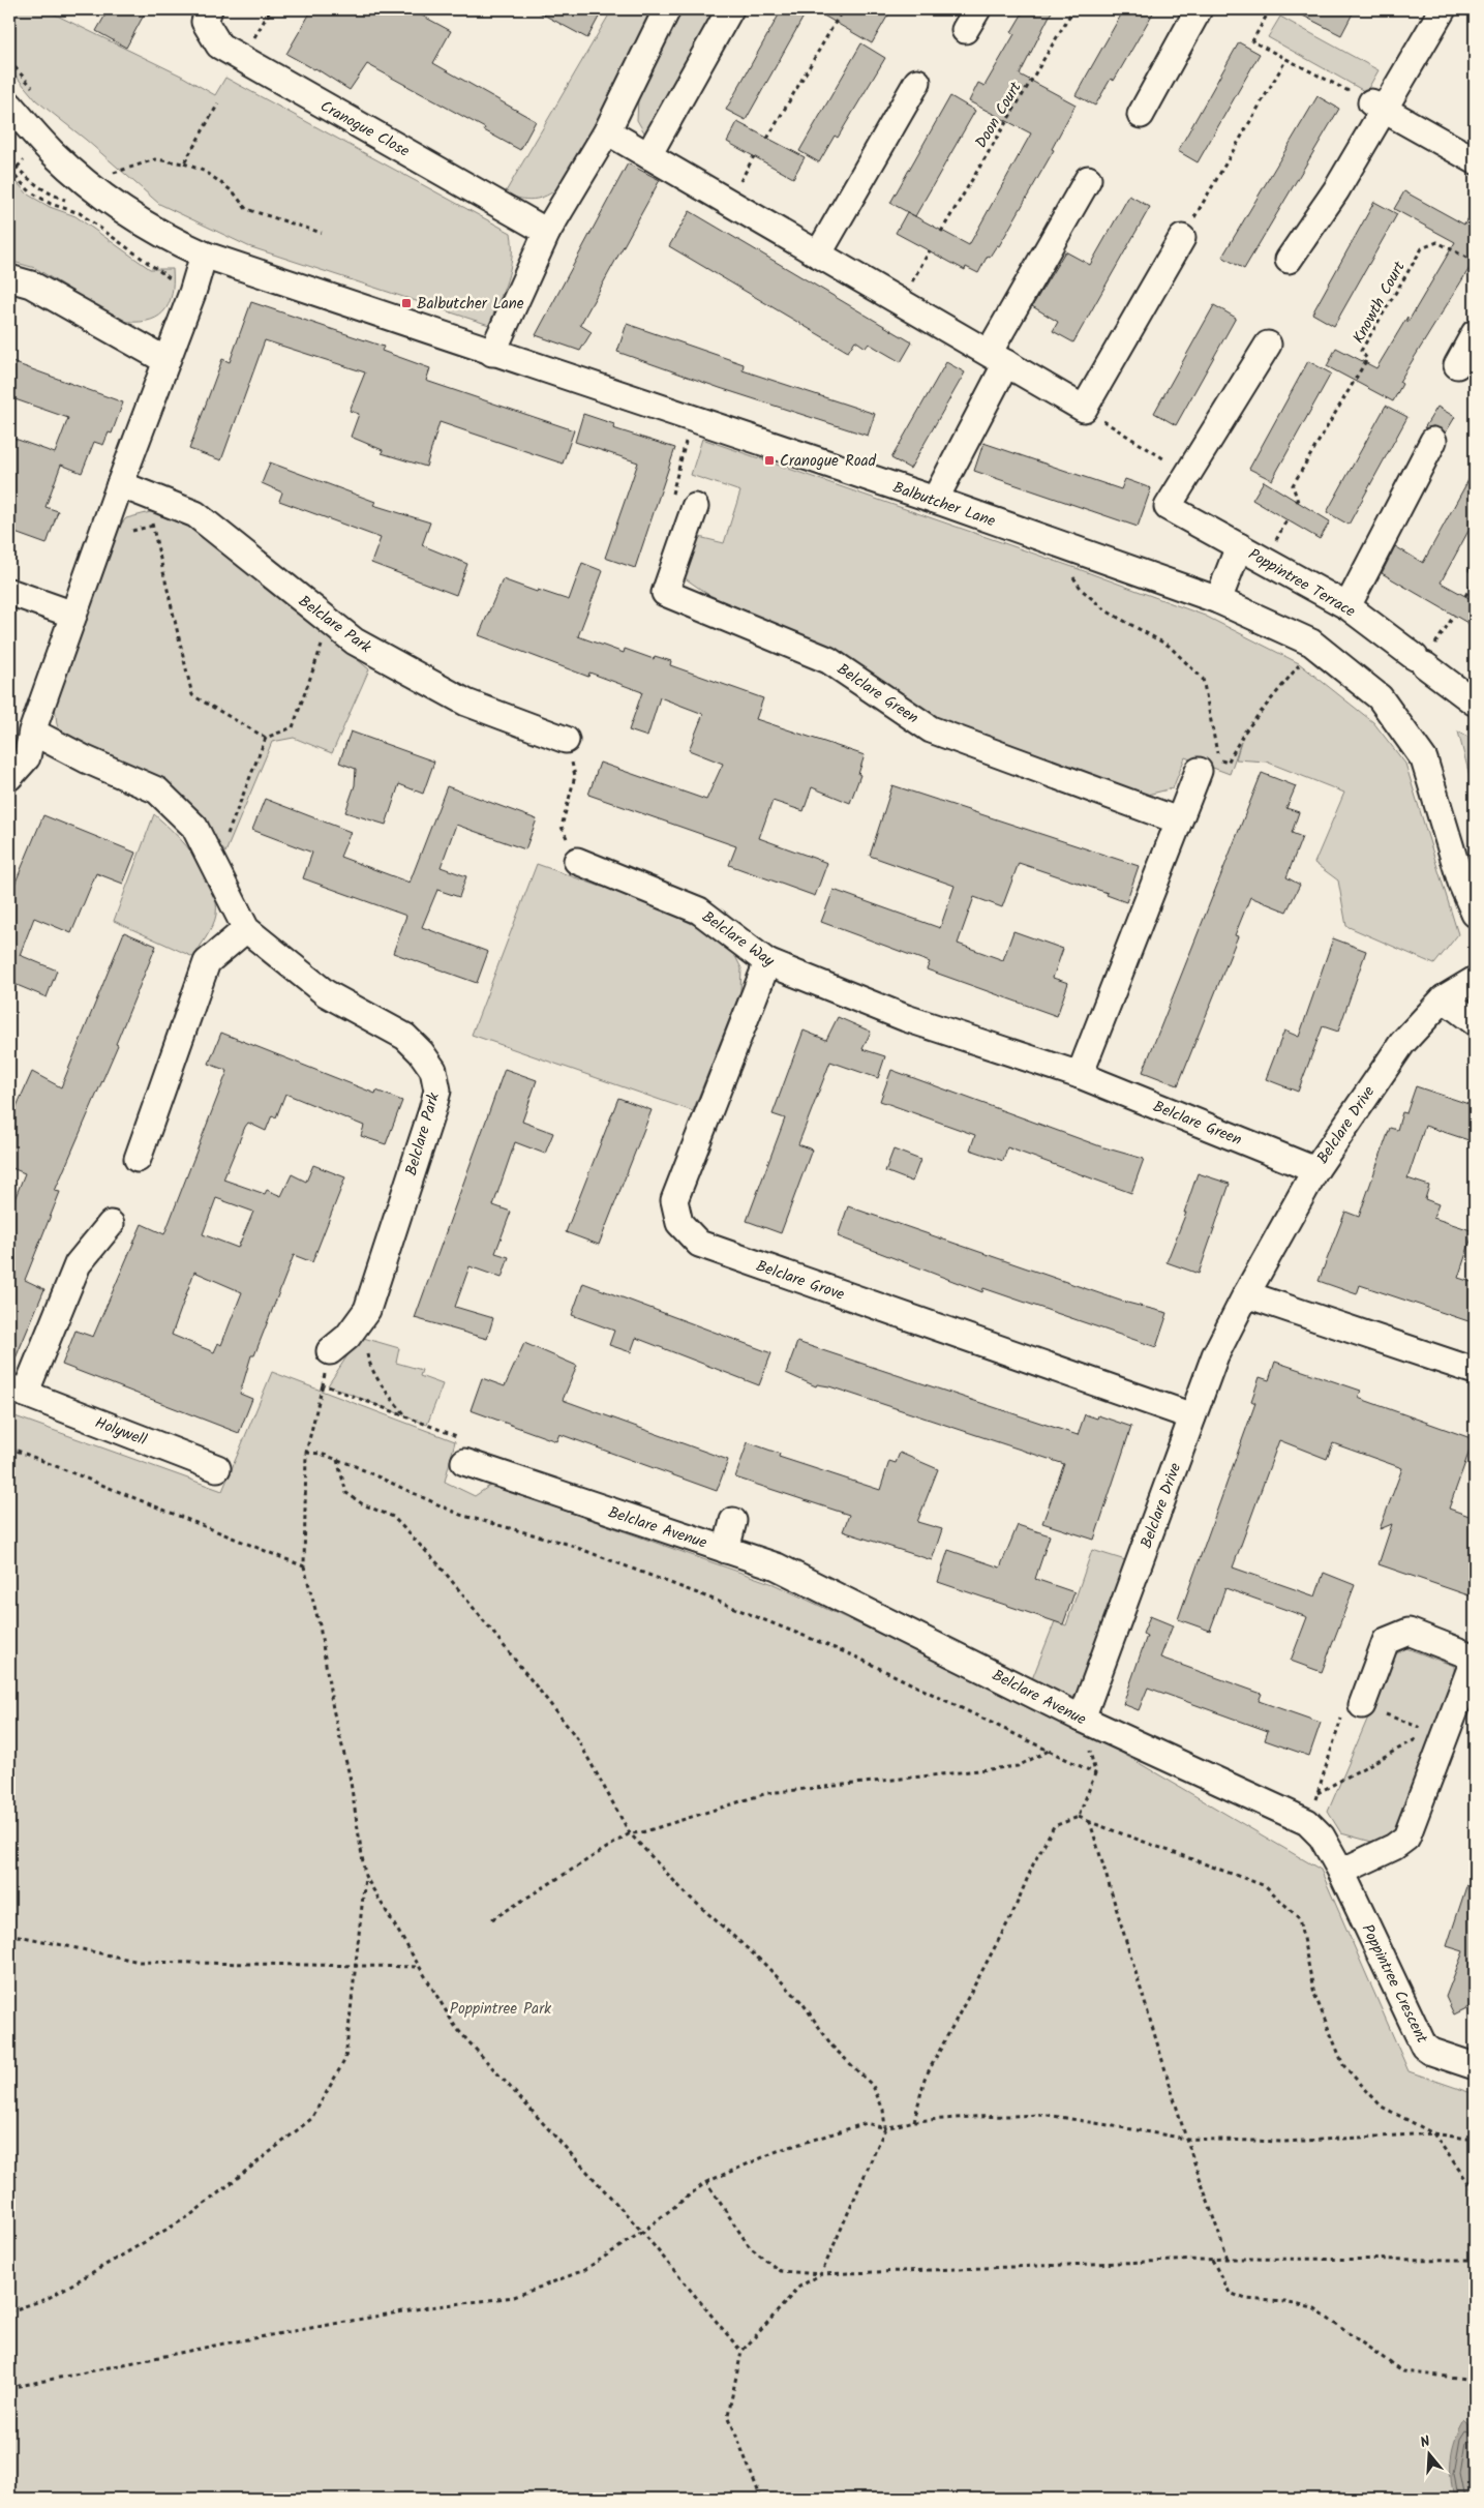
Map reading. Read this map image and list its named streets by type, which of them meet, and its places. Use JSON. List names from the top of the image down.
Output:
{
  "streets": {
    "street": [
      "Cranogue Close",
      "Balbutcher Lane",
      "Poppintree Terrace",
      "Belclare Park",
      "Belclare Green",
      "Belclare Way",
      "Belclare Drive",
      "Belclare Grove",
      "Holywell",
      "Belclare Avenue",
      "Poppintree Crescent"
    ],
    "path": ["Doon Court", "Knowth Court"]
  },
  "crossings": [
    ["Balbutcher Lane", "Poppintree Terrace"],
    ["Belclare Green", "Belclare Way"],
    ["Belclare Green", "Belclare Drive"],
    ["Belclare Way", "Belclare Grove"],
    ["Belclare Drive", "Belclare Grove"],
    ["Belclare Drive", "Belclare Avenue"],
    ["Belclare Avenue", "Poppintree Crescent"]
  ],
  "parks": ["Poppintree Park"],
  "places": {
    "transit": ["Balbutcher Lane", "Cranogue Road"]
  },
  "north": "top"
}
